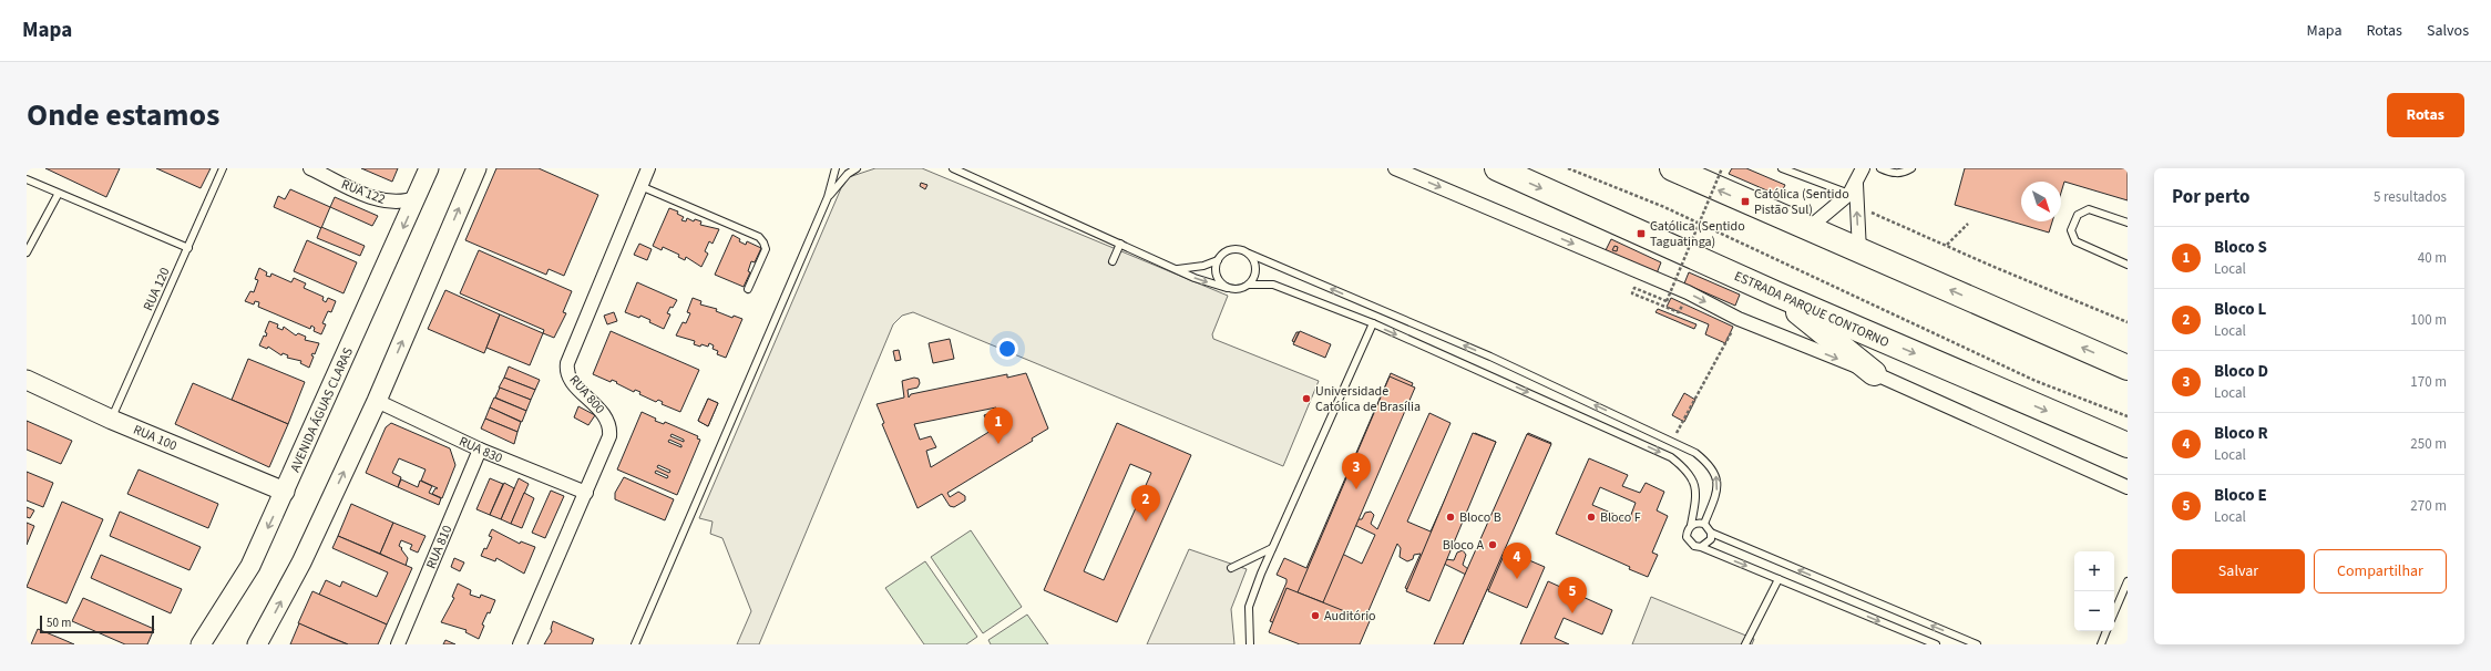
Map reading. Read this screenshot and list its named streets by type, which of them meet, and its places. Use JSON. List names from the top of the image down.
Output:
{
  "streets": {
    "highway": ["ESTRADA PARQUE CONTORNO"],
    "main road": ["AVENIDA ÁGUAS CLARAS", "RUA 100"],
    "street": [
      "RUA 122",
      "RUA 800",
      "RUA 830",
      "RUA 810"
    ],
    "lane": ["RUA 120"]
  },
  "crossings": [
    ["RUA 122", "AVENIDA ÁGUAS CLARAS"],
    ["RUA 120", "RUA 100"],
    ["RUA 800", "RUA 830"],
    ["AVENIDA ÁGUAS CLARAS", "RUA 100"],
    ["RUA 830", "RUA 810"]
  ],
  "places": {
    "transit": ["Católica (Sentido Pistão Sul)", "Católica (Sentido Taguatinga)"],
    "other": [
      "Universidade Católica de Brasília",
      "Bloco B",
      "Bloco F",
      "Bloco A",
      "Auditório"
    ]
  },
  "scale_bar": "50 m",
  "north": "bottom right",
  "page": {
    "header": "Mapa",
    "nav": ["Mapa", "Rotas", "Salvos"],
    "title": "Onde estamos",
    "buttons": [
      "Rotas",
      ["Salvar", "Compartilhar"]
    ],
    "heading": ["Por perto", "5 resultados"],
    "list": [
      {
        "mark": "1",
        "name": "Bloco S",
        "note": "Local",
        "value": "40 m"
      },
      {
        "mark": "2",
        "name": "Bloco L",
        "note": "Local",
        "value": "100 m"
      },
      {
        "mark": "3",
        "name": "Bloco D",
        "note": "Local",
        "value": "170 m"
      },
      {
        "mark": "4",
        "name": "Bloco R",
        "note": "Local",
        "value": "250 m"
      },
      {
        "mark": "5",
        "name": "Bloco E",
        "note": "Local",
        "value": "270 m"
      }
    ],
    "pins": [
      "1",
      "3",
      "2",
      "4",
      "5"
    ],
    "map_buttons": ["+", "−"],
    "scale": "50 m"
  }
}
